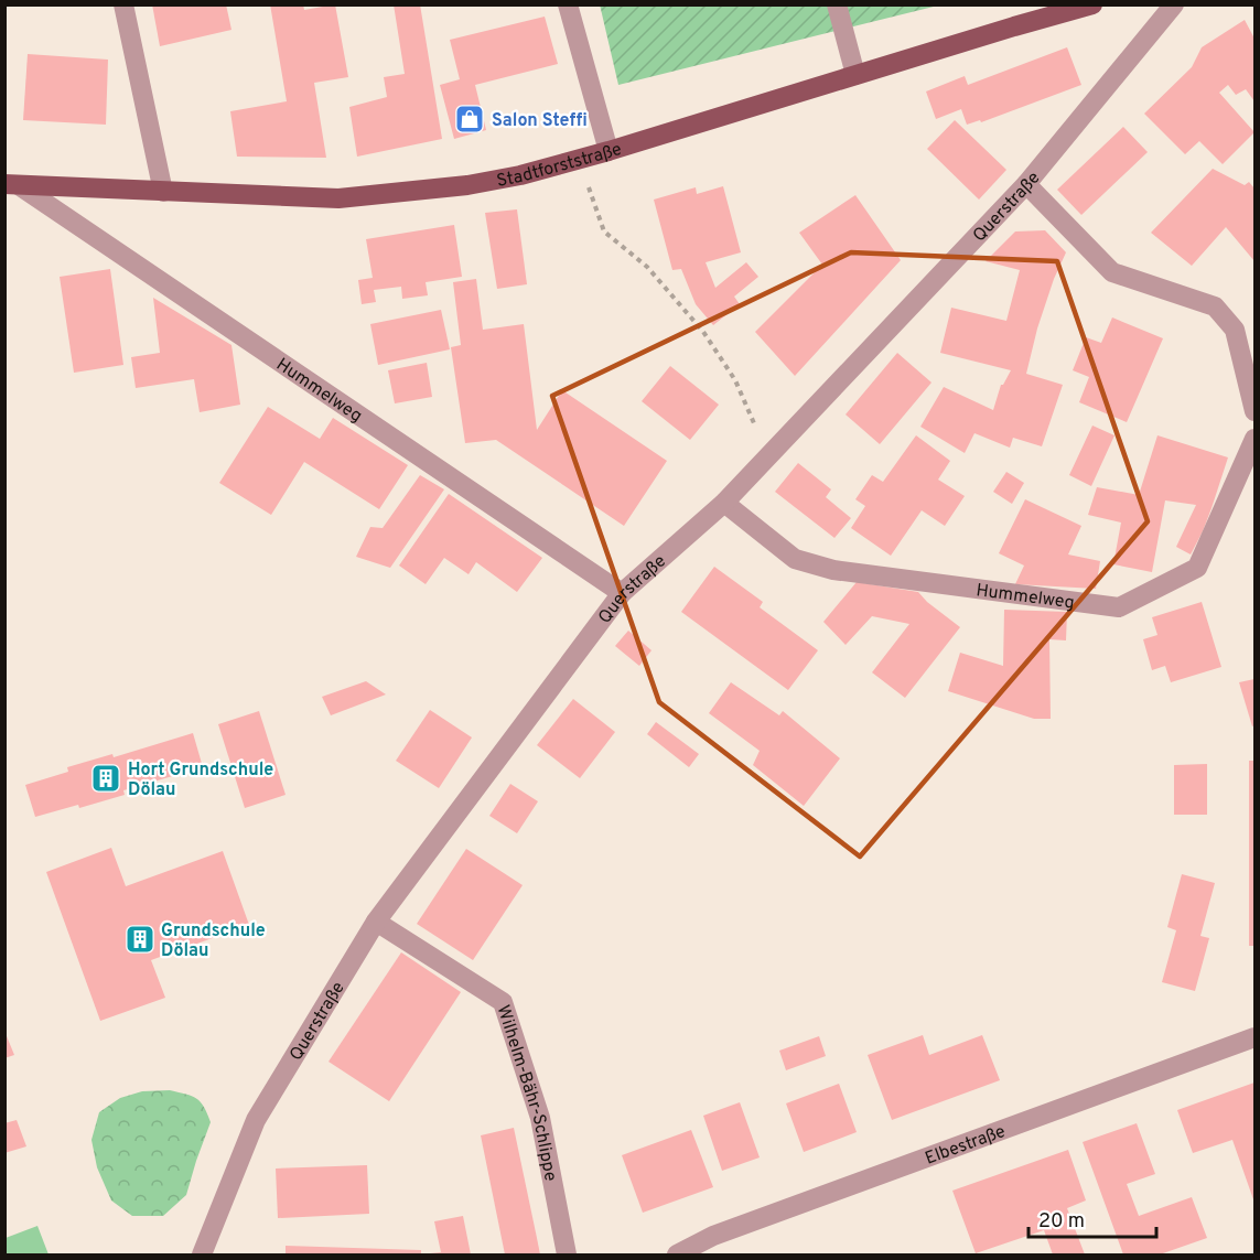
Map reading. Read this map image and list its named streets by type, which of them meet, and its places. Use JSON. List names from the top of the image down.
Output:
{
  "streets": {
    "main road": ["Stadtforststraße"],
    "street": [
      "Querstraße",
      "Hummelweg",
      "Wilhelm-Bähr-Schlippe",
      "Elbestraße"
    ]
  },
  "crossings": [
    ["Stadtforststraße", "Hummelweg"],
    ["Querstraße", "Hummelweg"],
    ["Querstraße", "Wilhelm-Bähr-Schlippe"]
  ],
  "places": {
    "shop": ["Salon Steffi"],
    "building": ["Hort Grundschule Dölau", "Grundschule Dölau"]
  },
  "scale_bar": "20 m"
}
